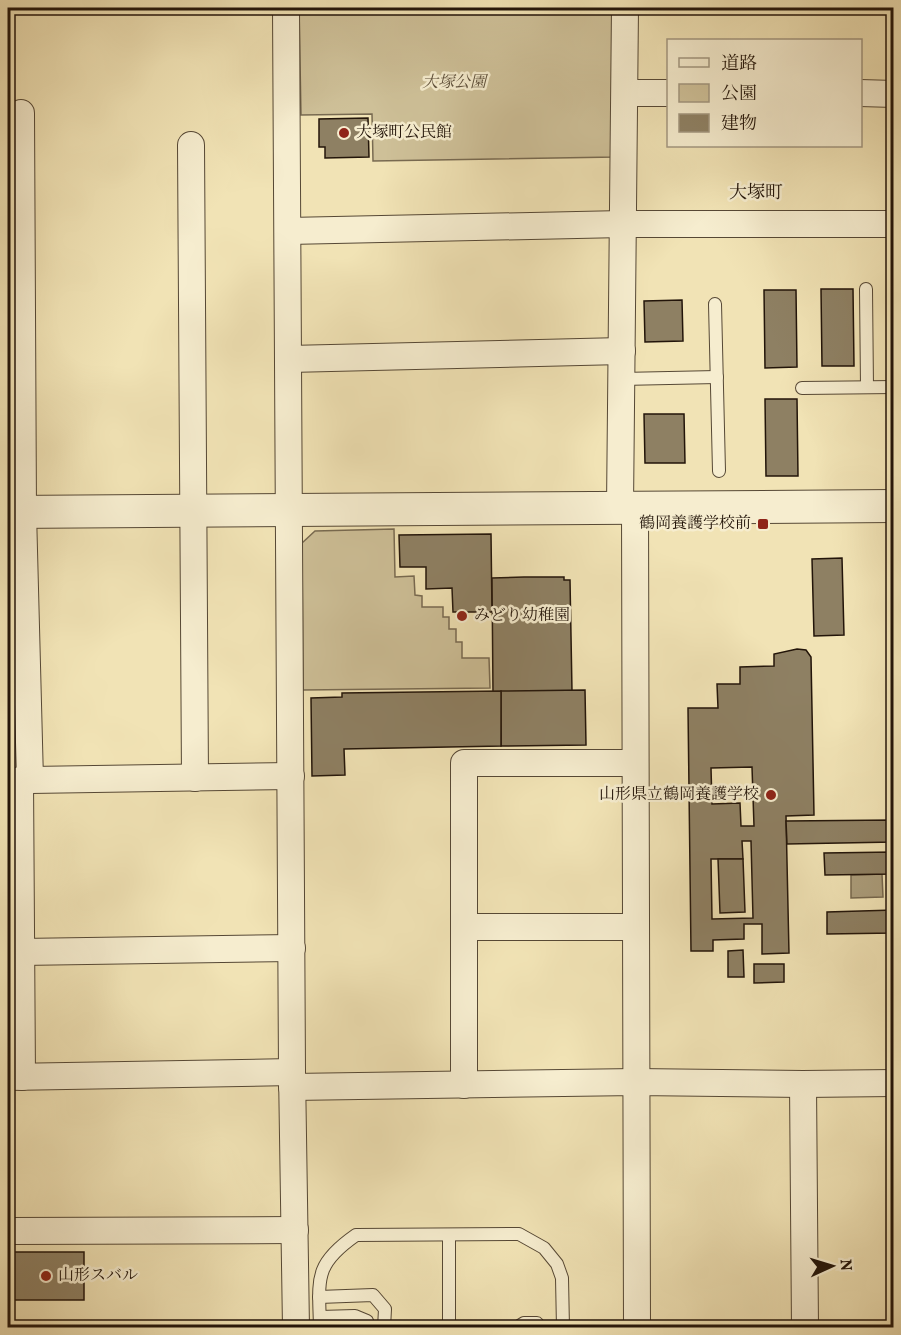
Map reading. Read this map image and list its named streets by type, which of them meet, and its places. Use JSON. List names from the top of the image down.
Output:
{
  "districts": ["大塚町"],
  "parks": ["大塚公園"],
  "places": {
    "other": [
      "大塚町公民館",
      "みどり幼稚園",
      "山形県立鶴岡養護学校",
      "山形スバル"
    ],
    "transit": ["鶴岡養護学校前"]
  },
  "legend": ["道路", "公園", "建物"],
  "north": "right"
}
